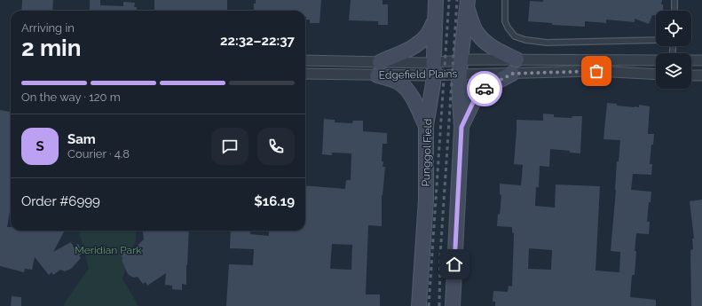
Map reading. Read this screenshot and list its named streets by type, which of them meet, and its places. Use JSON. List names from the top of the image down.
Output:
{
  "streets": {
    "street": ["Edgefield Plains", "Punggol Field"]
  },
  "crossings": [
    ["Edgefield Plains", "Punggol Field"]
  ],
  "parks": ["Meridian Park"],
  "page": {
    "heading": ["2 min", "Arriving in", "22:32–22:37"],
    "panel": [
      "Sam",
      "Courier · 4.8",
      "Order #6999",
      "$16.19"
    ],
    "bar": "On the way · 120 m",
    "round": "S"
  }
}
